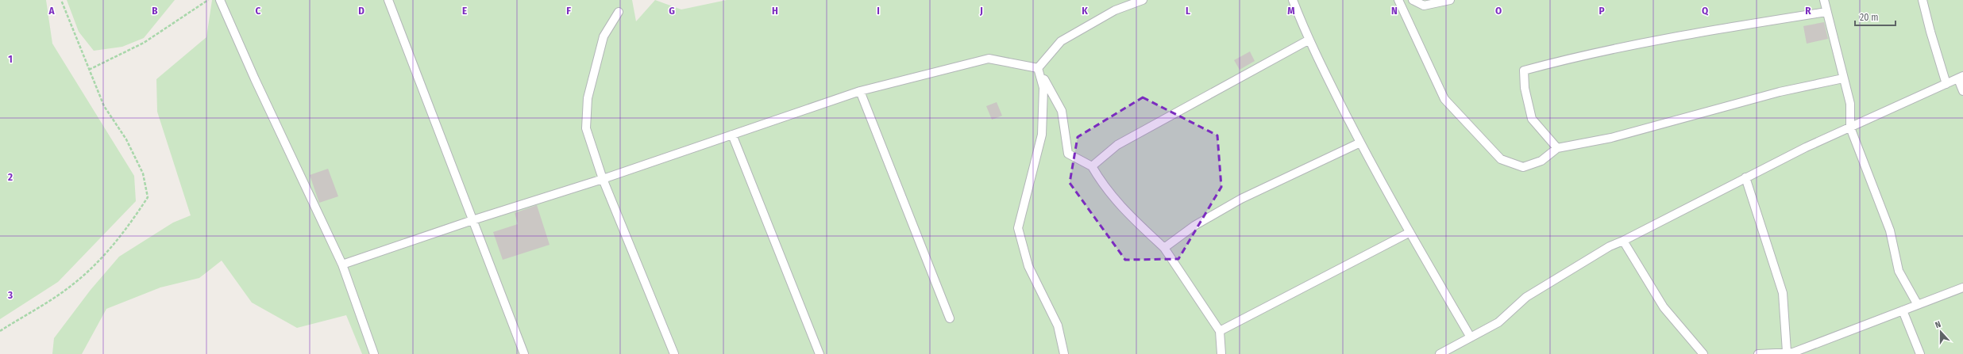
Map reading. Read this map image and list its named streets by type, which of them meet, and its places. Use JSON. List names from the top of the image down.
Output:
{
  "scale_bar": "20 m",
  "north": "top",
  "grid": {
    "columns": [
      "A",
      "B",
      "C",
      "D",
      "E",
      "F",
      "G",
      "H",
      "I",
      "J",
      "K",
      "L",
      "M",
      "N",
      "O",
      "P",
      "Q",
      "R"
    ],
    "rows": ["1", "2", "3"]
  }
}
